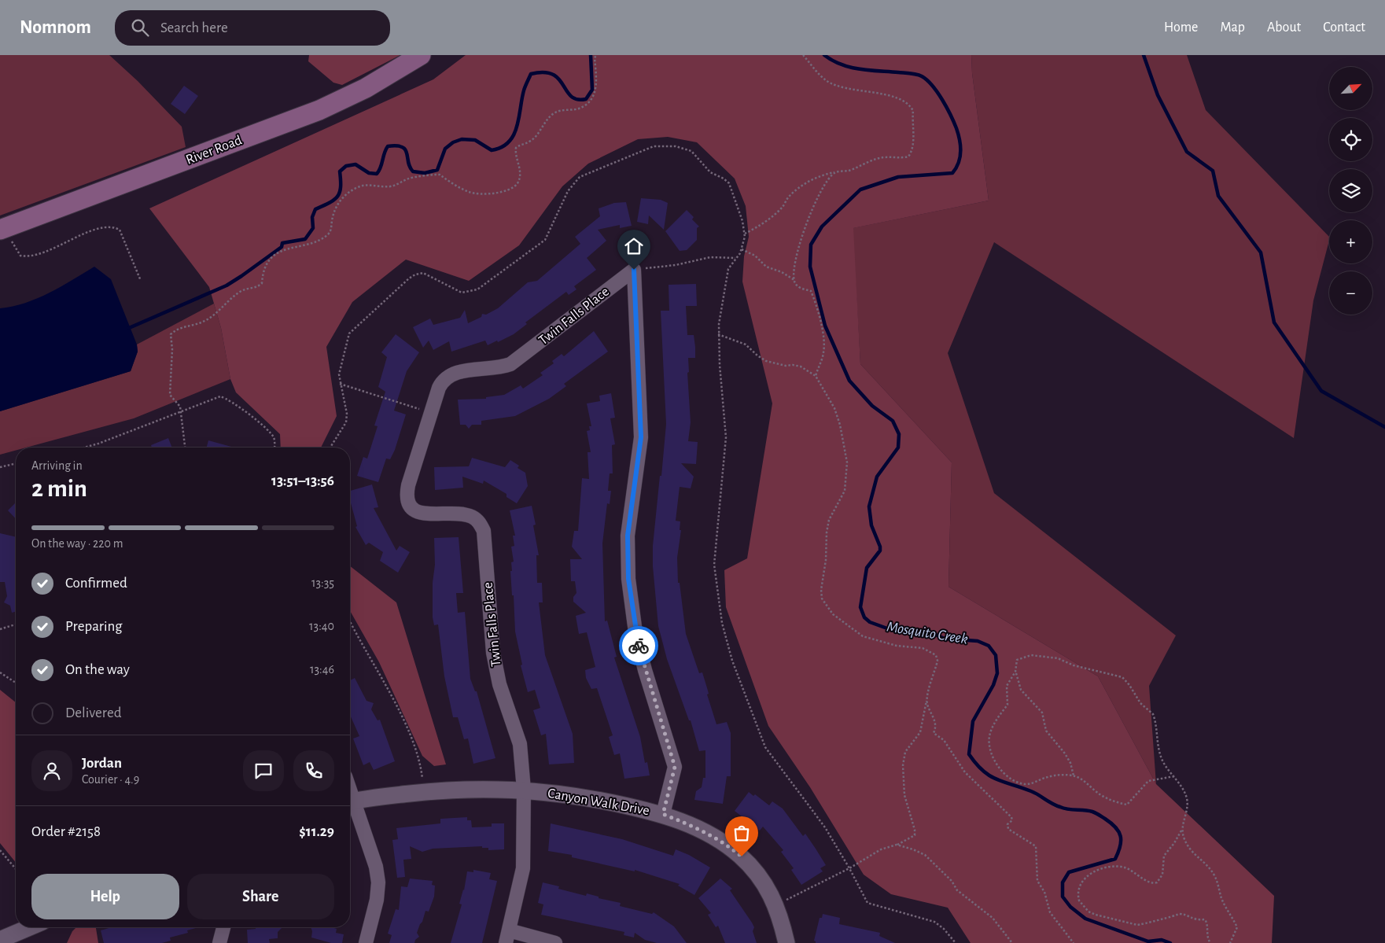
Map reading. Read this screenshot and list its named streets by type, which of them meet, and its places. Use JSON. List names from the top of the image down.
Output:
{
  "streets": {
    "main road": ["River Road"],
    "street": ["Twin Falls Place", "Canyon Walk Drive"]
  },
  "crossings": [
    ["Twin Falls Place", "Canyon Walk Drive"]
  ],
  "water": ["Mosquito Creek"],
  "north": "top right",
  "page": {
    "header": "Nomnom",
    "search": "Search here",
    "nav": [
      "Home",
      "Map",
      "About",
      "Contact"
    ],
    "map_buttons": ["+", "−"],
    "heading": ["2 min", "Arriving in", "13:51–13:56"],
    "panel": [
      "Jordan",
      "Courier · 4.9",
      "Order #2158",
      "$11.29"
    ],
    "bar": "On the way · 220 m",
    "list": [
      ["Confirmed", "13:35"],
      ["Preparing", "13:40"],
      ["On the way", "13:46"],
      "Delivered"
    ],
    "buttons": ["Help", "Share"]
  }
}
